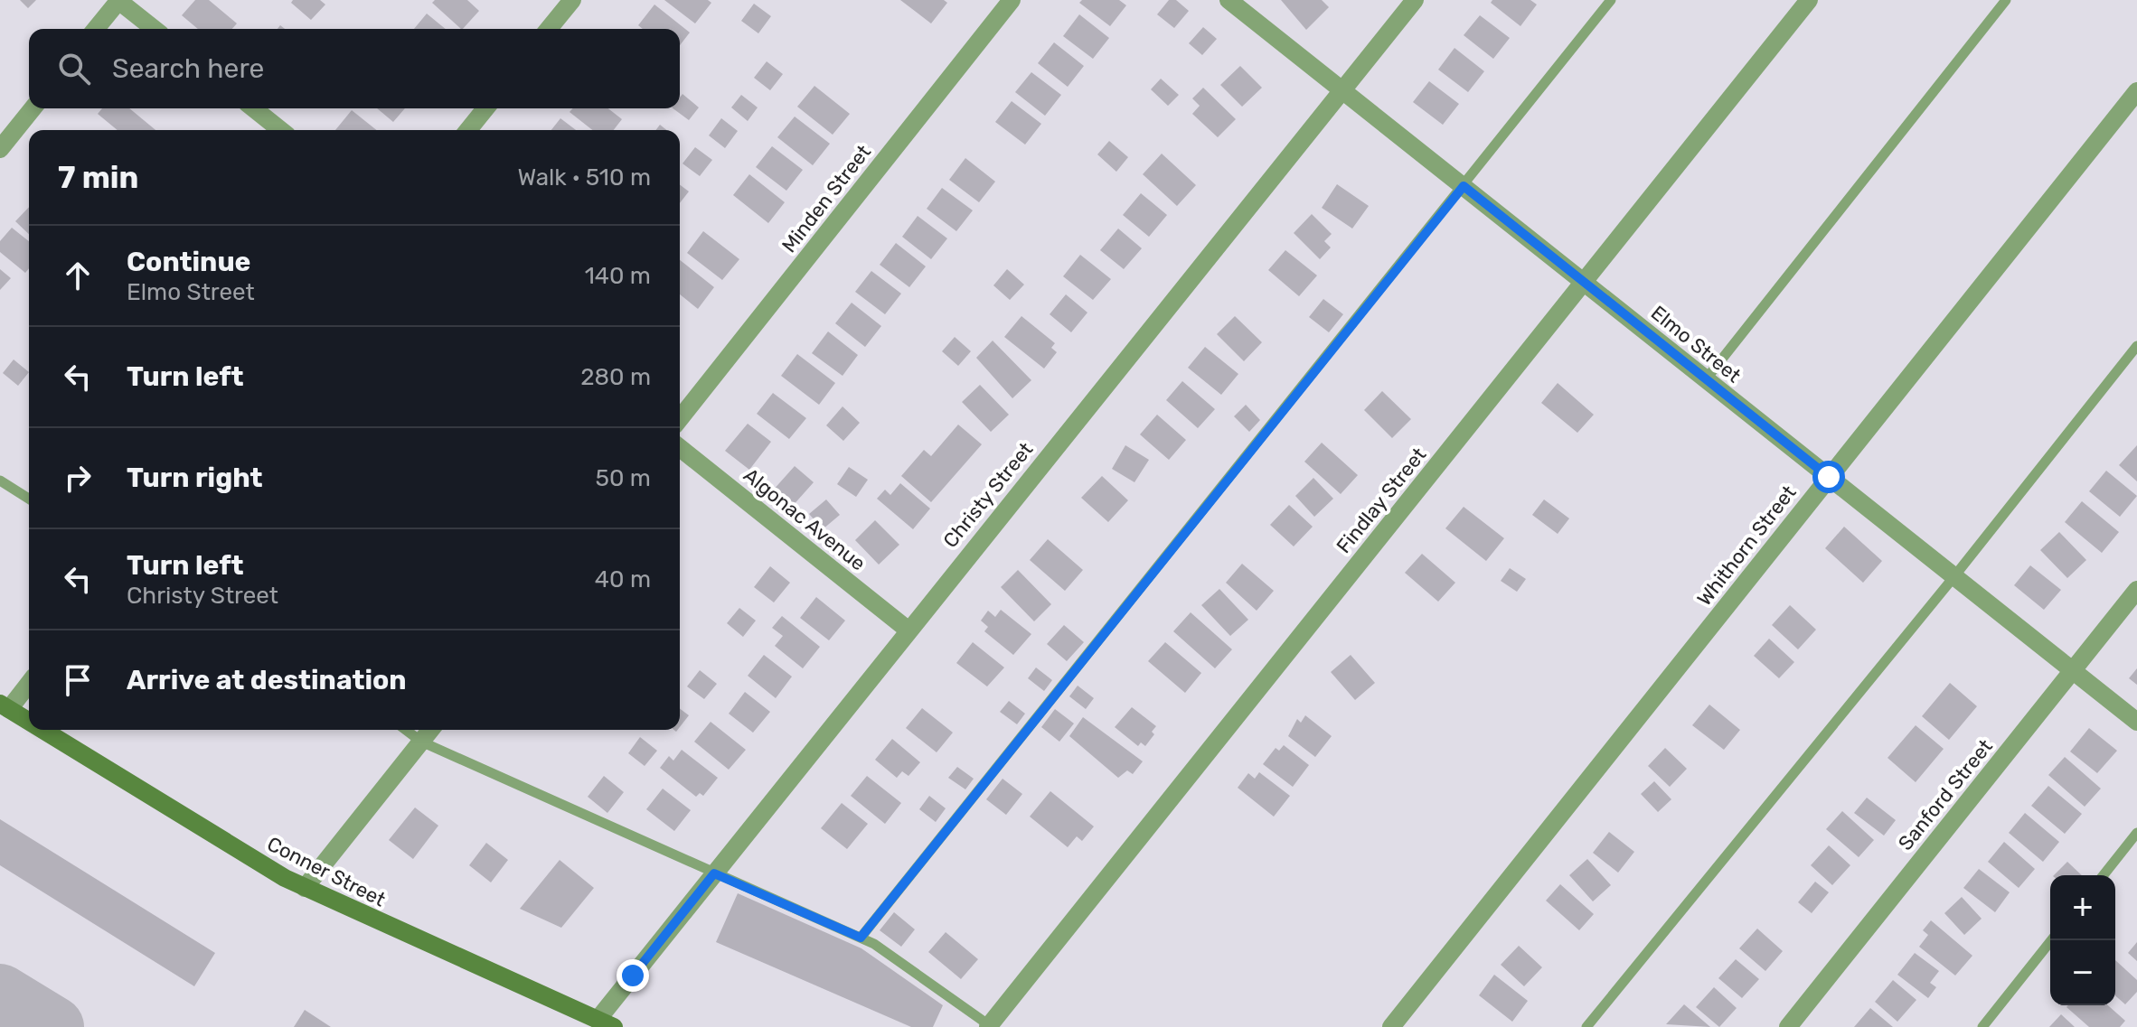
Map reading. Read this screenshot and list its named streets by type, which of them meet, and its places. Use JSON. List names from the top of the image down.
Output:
{
  "streets": {
    "main road": ["Conner Street"],
    "street": [
      "Minden Street",
      "Elmo Street",
      "Christy Street",
      "Findlay Street",
      "Algonac Avenue",
      "Whithorn Street",
      "Sanford Street"
    ]
  },
  "crossings": [
    ["Elmo Street", "Christy Street"],
    ["Elmo Street", "Findlay Street"],
    ["Elmo Street", "Whithorn Street"],
    ["Elmo Street", "Sanford Street"],
    ["Christy Street", "Algonac Avenue"],
    ["Christy Street", "Conner Street"]
  ],
  "page": {
    "search": "Search here",
    "heading": ["7 min", "Walk · 510 m"],
    "list": [
      ["Continue", "Elmo Street", "140 m"],
      ["Turn left", "280 m"],
      ["Turn right", "50 m"],
      ["Turn left", "Christy Street", "40 m"],
      "Arrive at destination"
    ],
    "map_buttons": ["+", "−"]
  }
}
